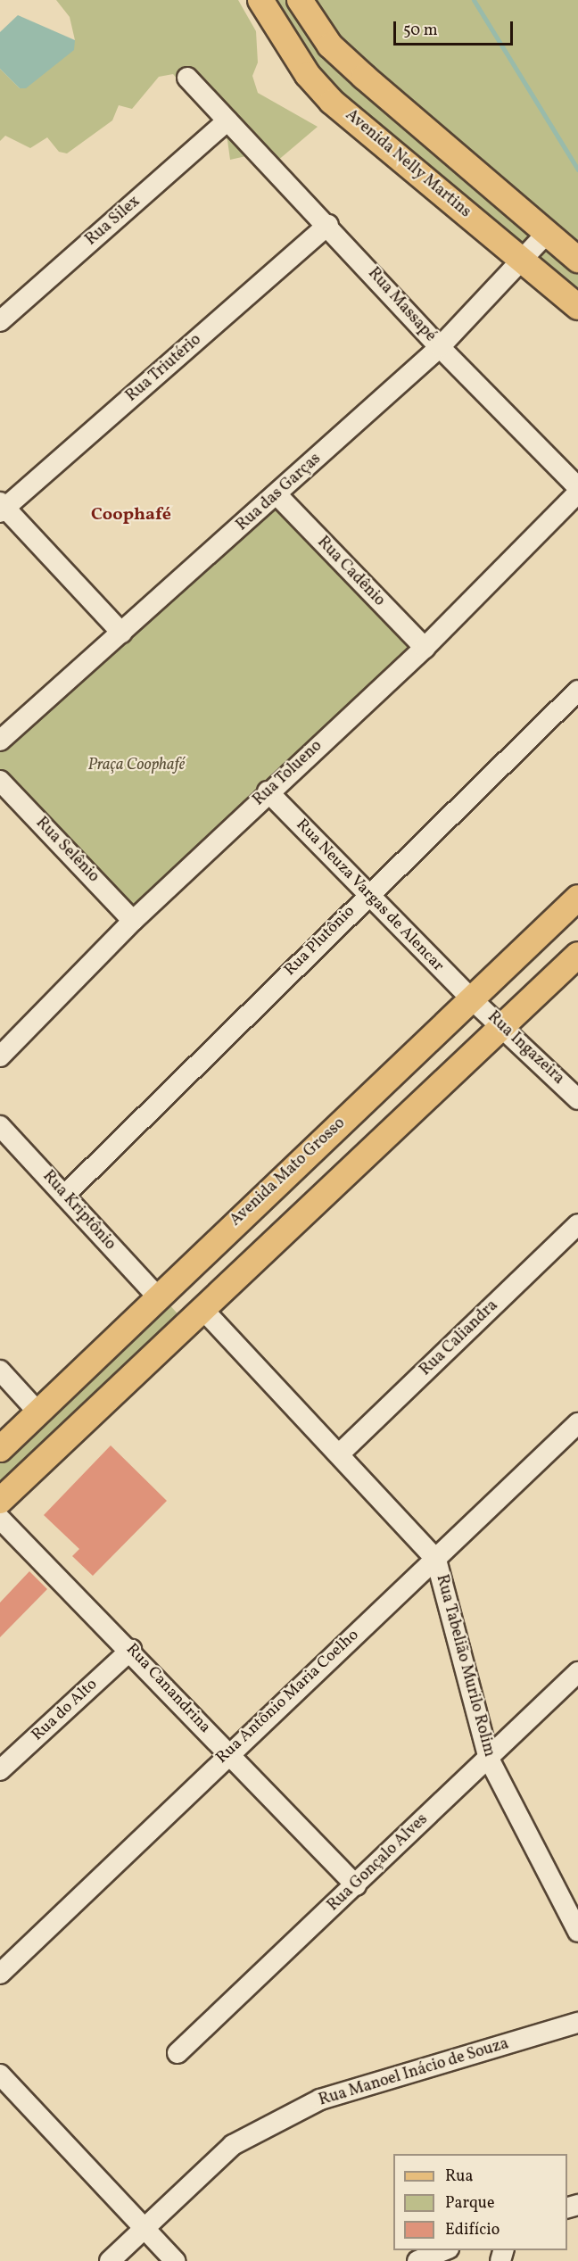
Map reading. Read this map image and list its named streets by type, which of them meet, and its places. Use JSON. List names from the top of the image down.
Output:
{
  "streets": {
    "main road": ["Avenida Nelly Martins", "Avenida Mato Grosso"],
    "street": [
      "Rua Silex",
      "Rua Massapé",
      "Rua Triutério",
      "Rua das Garças",
      "Rua Cadênio",
      "Rua Tolueno",
      "Rua Selênio",
      "Rua Neuza Vargas de Alencar",
      "Rua Plutônio",
      "Rua Ingazeira",
      "Rua Kriptônio",
      "Rua Caliandra",
      "Rua Tabelião Murilo Rolim",
      "Rua Canandrina",
      "Rua Antônio Maria Coelho",
      "Rua do Alto",
      "Rua Gonçalo Alves",
      "Rua Manoel Inácio de Souza"
    ]
  },
  "crossings": [
    ["Avenida Nelly Martins", "Rua das Garças"],
    ["Rua Silex", "Rua Massapé"],
    ["Rua Massapé", "Rua Triutério"],
    ["Rua Massapé", "Rua das Garças"],
    ["Rua das Garças", "Rua Cadênio"],
    ["Rua Cadênio", "Rua Tolueno"],
    ["Rua Tolueno", "Rua Selênio"],
    ["Rua Tolueno", "Rua Neuza Vargas de Alencar"],
    ["Rua Neuza Vargas de Alencar", "Rua Plutônio"],
    ["Rua Neuza Vargas de Alencar", "Rua Ingazeira"],
    ["Rua Neuza Vargas de Alencar", "Avenida Mato Grosso"],
    ["Rua Plutônio", "Rua Kriptônio"],
    ["Rua Ingazeira", "Avenida Mato Grosso"],
    ["Avenida Mato Grosso", "Rua Kriptônio"],
    ["Rua Caliandra", "Rua Tabelião Murilo Rolim"],
    ["Rua Tabelião Murilo Rolim", "Rua Antônio Maria Coelho"],
    ["Rua Tabelião Murilo Rolim", "Rua Gonçalo Alves"],
    ["Rua Canandrina", "Rua Antônio Maria Coelho"],
    ["Rua Canandrina", "Rua do Alto"],
    ["Rua Canandrina", "Rua Gonçalo Alves"]
  ],
  "districts": ["Coophafé"],
  "parks": ["Praça Coophafé"],
  "legend": ["Rua", "Parque", "Edifício"],
  "scale_bar": "50 m"
}
